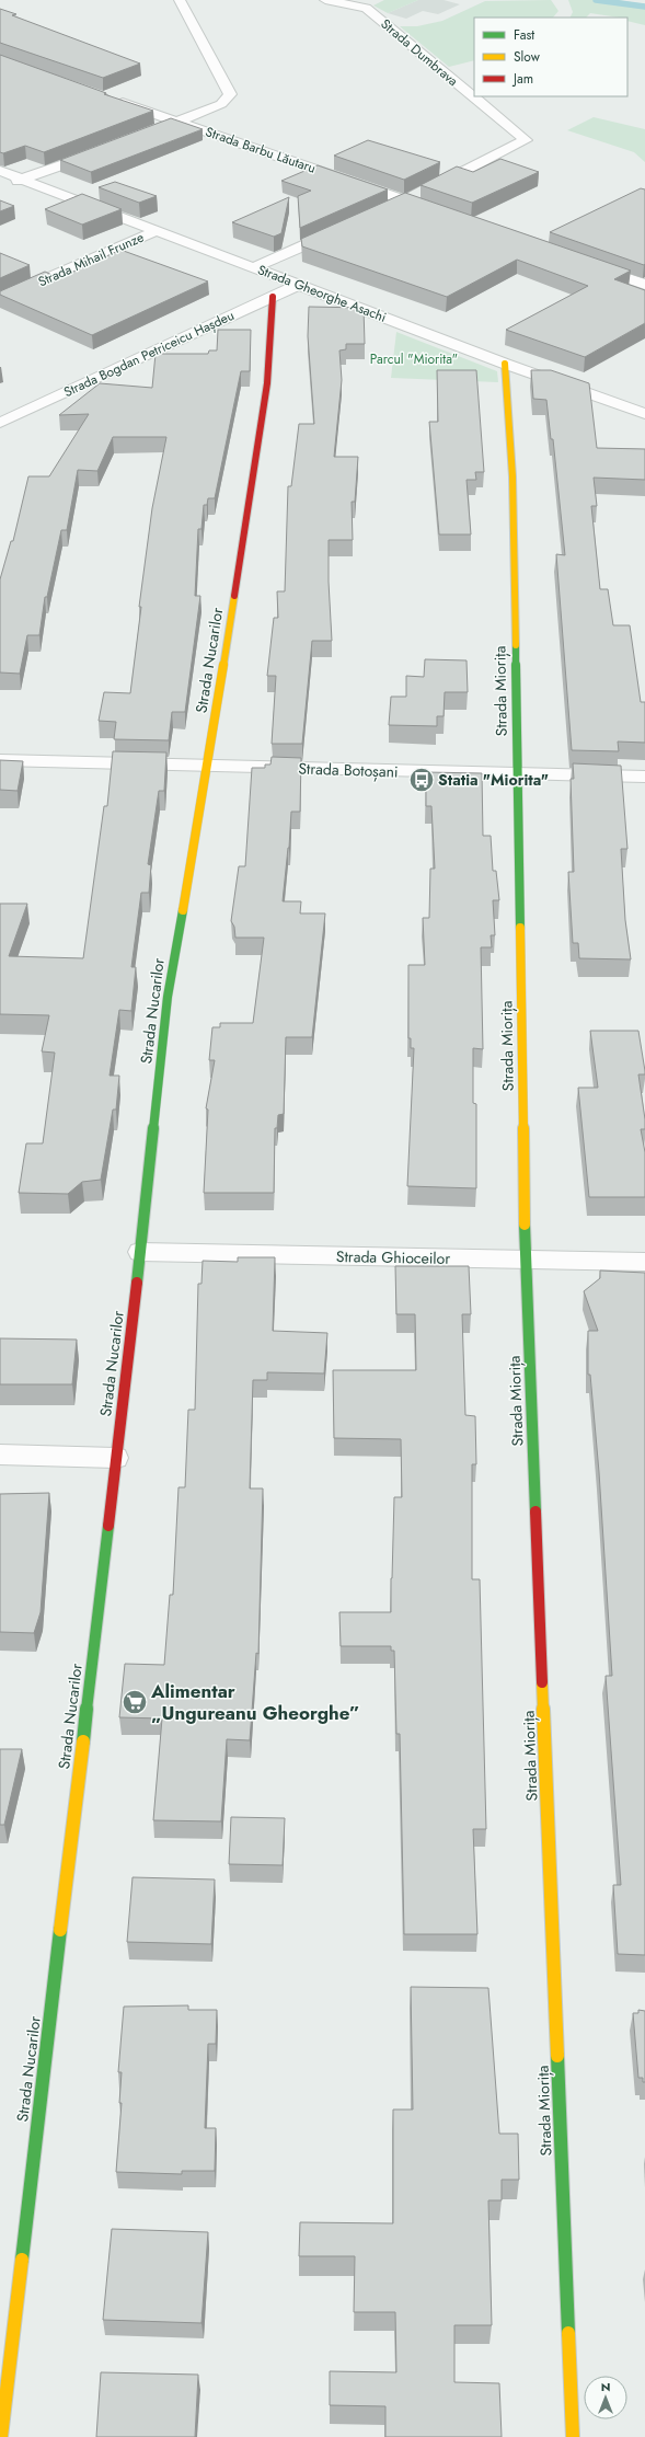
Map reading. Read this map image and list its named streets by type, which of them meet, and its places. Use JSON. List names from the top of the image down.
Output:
{
  "streets": {
    "street": [
      "Strada Dumbrava",
      "Strada Barbu Lăutaru",
      "Strada Mihail Frunze",
      "Strada Gheorghe Asachi",
      "Strada Bogdan Petriceicu Hașdeu",
      "Strada Nucarilor",
      "Strada Miorița",
      "Strada Botoșani",
      "Strada Ghioceilor"
    ]
  },
  "crossings": [
    ["Strada Dumbrava", "Strada Barbu Lăutaru"],
    ["Strada Mihail Frunze", "Strada Gheorghe Asachi"],
    ["Strada Gheorghe Asachi", "Strada Bogdan Petriceicu Hașdeu"],
    ["Strada Gheorghe Asachi", "Strada Miorița"],
    ["Strada Bogdan Petriceicu Hașdeu", "Strada Nucarilor"],
    ["Strada Nucarilor", "Strada Botoșani"],
    ["Strada Nucarilor", "Strada Ghioceilor"],
    ["Strada Miorița", "Strada Botoșani"],
    ["Strada Miorița", "Strada Ghioceilor"]
  ],
  "parks": ["Parcul \"Miorita\""],
  "places": {
    "bus stop": ["Statia \"Miorita\""],
    "supermarket": ["Alimentar „Ungureanu Gheorghe”"]
  },
  "legend": ["Fast", "Slow", "Jam"],
  "north": "top"
}
